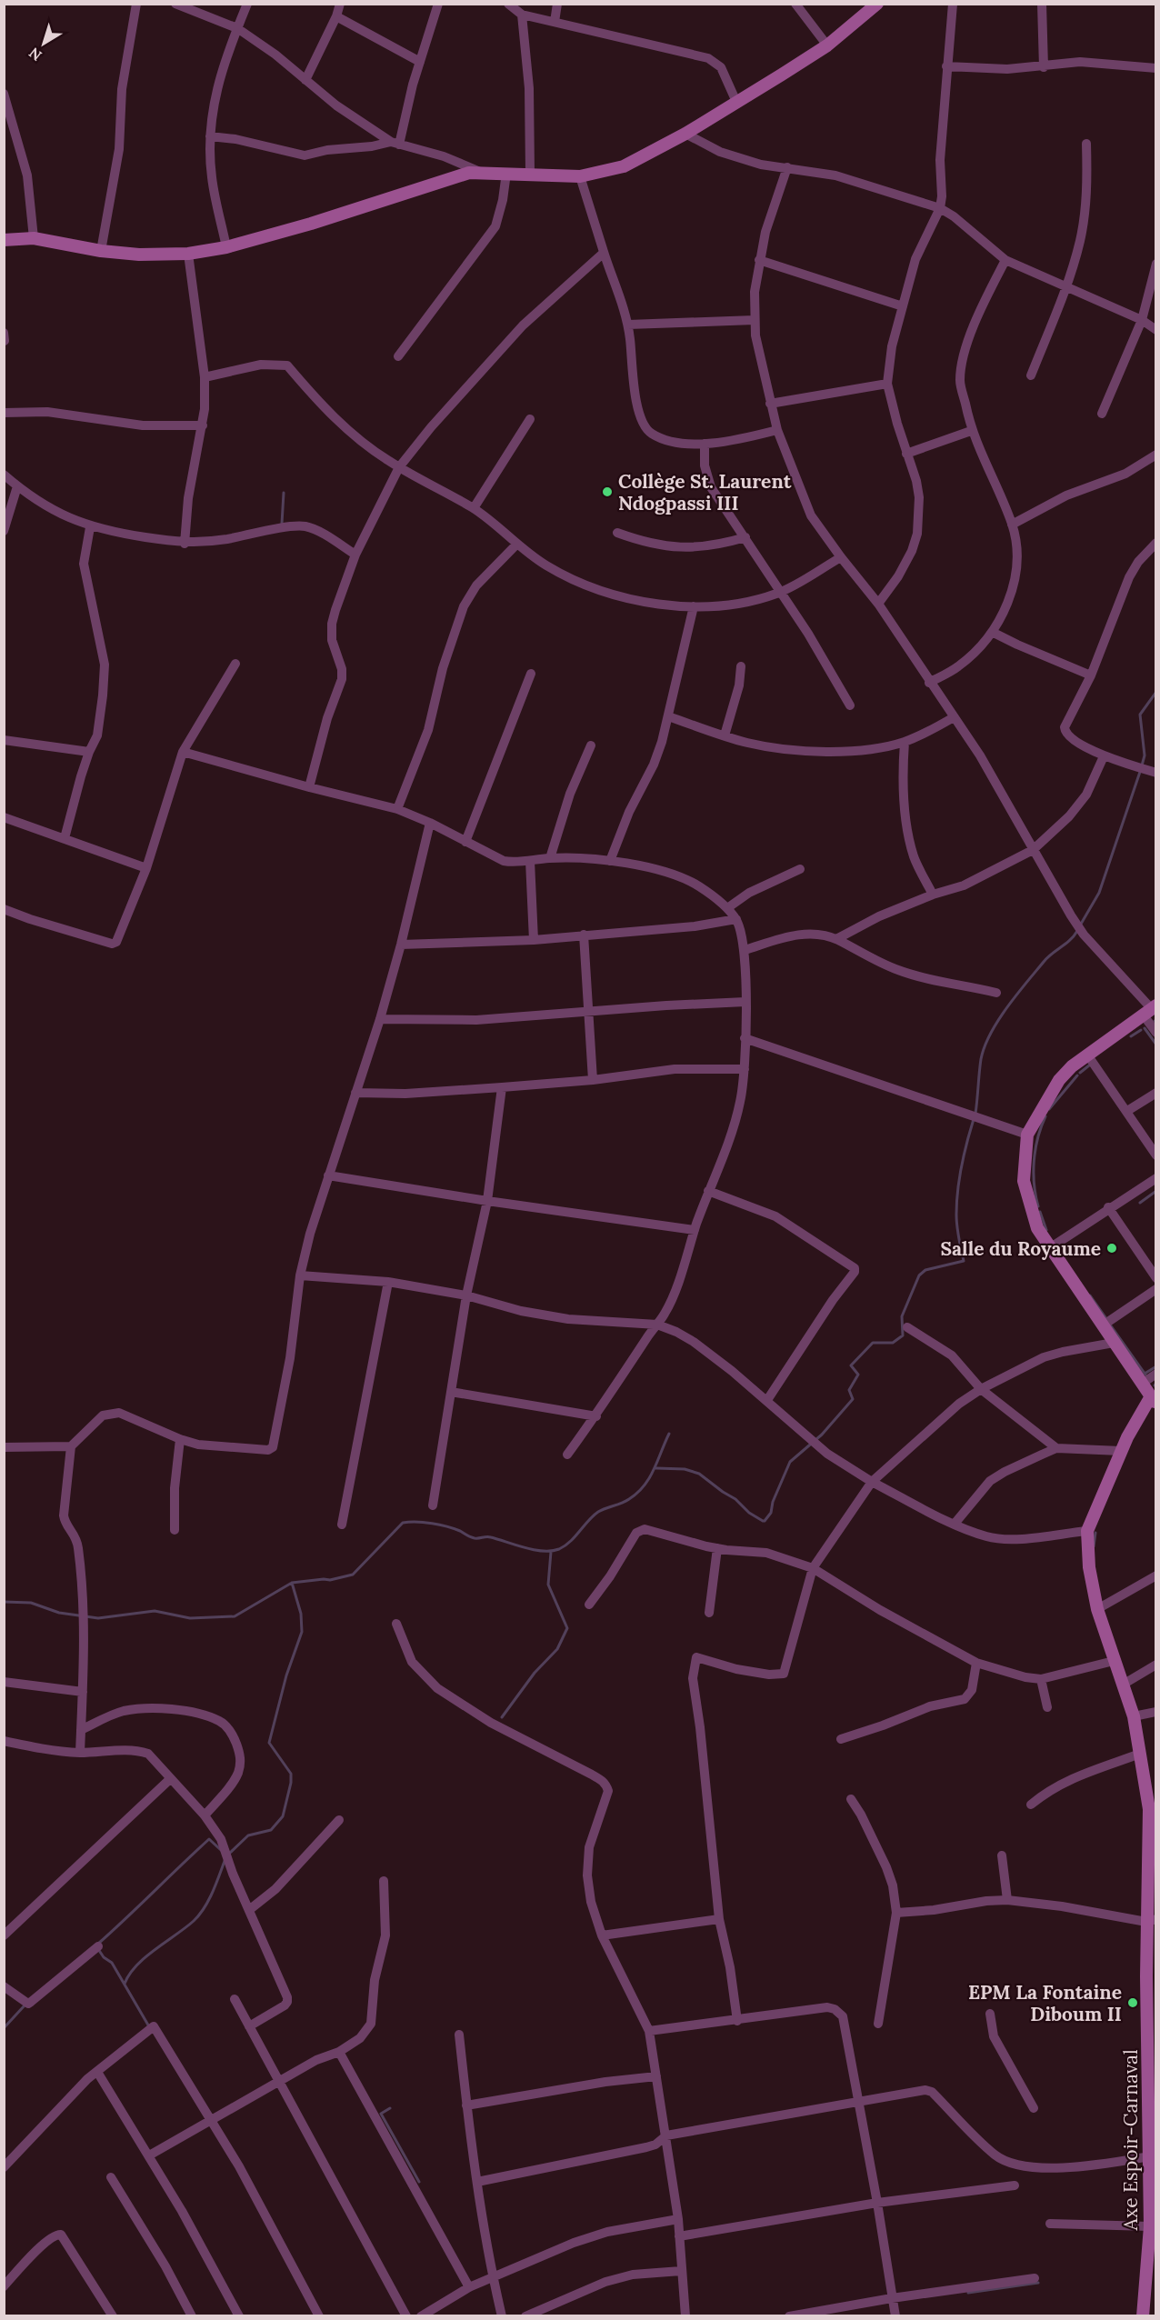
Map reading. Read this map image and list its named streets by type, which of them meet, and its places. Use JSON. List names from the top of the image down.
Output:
{
  "streets": {
    "main road": ["Axe Espoir-Carnaval"]
  },
  "places": ["Collège St. Laurent Ndogpassi III", "Salle du Royaume", "EPM La Fontaine Diboum II"],
  "north": "bottom left"
}
